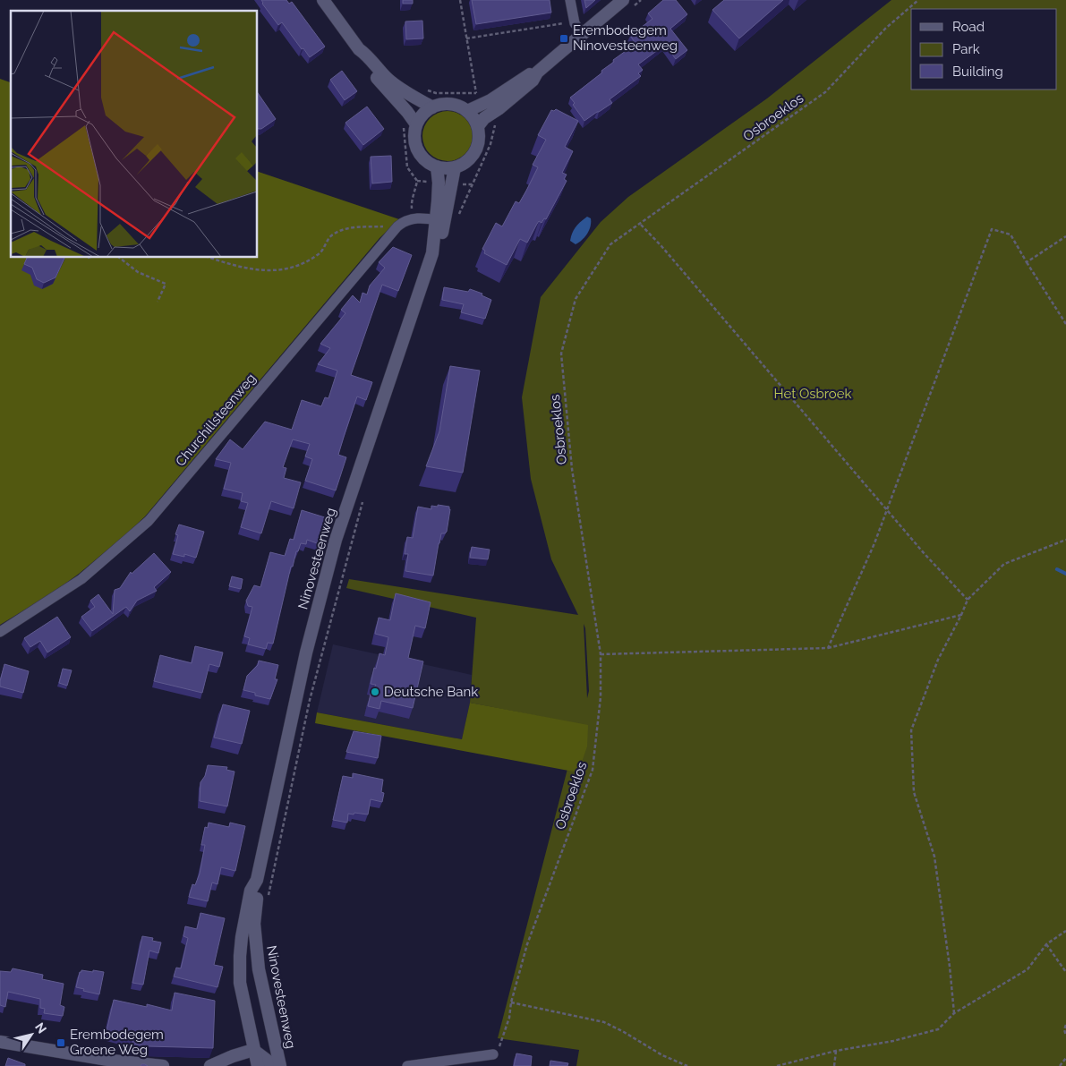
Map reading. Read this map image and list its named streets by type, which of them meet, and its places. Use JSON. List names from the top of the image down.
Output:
{
  "streets": {
    "main road": ["Ninovesteenweg"],
    "street": ["Churchillsteenweg"],
    "path": ["Osbroeklos"]
  },
  "crossings": [
    ["Churchillsteenweg", "Ninovesteenweg"]
  ],
  "parks": ["Het Osbroek"],
  "places": {
    "transit": ["Erembodegem Ninovesteenweg", "Erembodegem Groene Weg"],
    "other": ["Deutsche Bank"]
  },
  "legend": ["Road", "Park", "Building"],
  "north": "top right"
}
